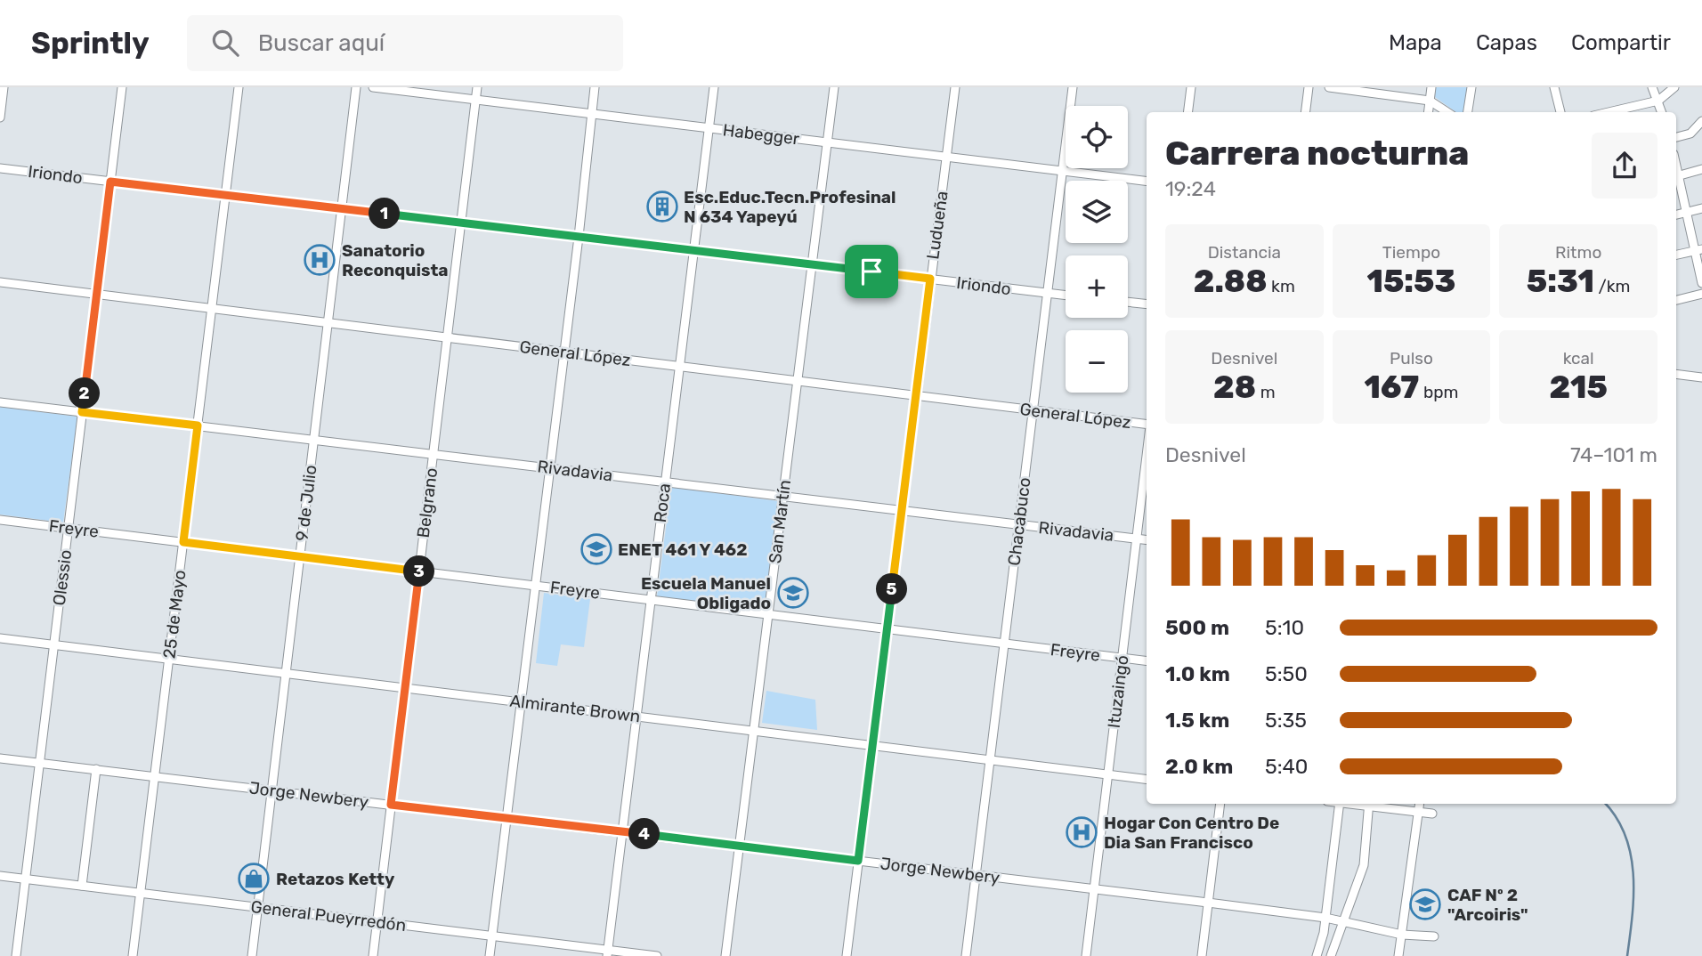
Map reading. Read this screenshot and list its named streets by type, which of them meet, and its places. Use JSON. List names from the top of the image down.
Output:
{
  "streets": {
    "street": [
      "Habegger",
      "Iriondo",
      "Ludueña",
      "General López",
      "Rivadavia",
      "9 de Julio",
      "Belgrano",
      "Roca",
      "San Martín",
      "Chacabuco",
      "Freyre",
      "Olessio",
      "25 de Mayo",
      "Ituzaingó",
      "Almirante Brown",
      "Jorge Newbery",
      "General Pueyrredón"
    ]
  },
  "crossings": [
    ["Habegger", "Ludueña"],
    ["Habegger", "Belgrano"],
    ["Habegger", "Roca"],
    ["Habegger", "San Martín"],
    ["Habegger", "Chacabuco"],
    ["Iriondo", "Ludueña"],
    ["Iriondo", "9 de Julio"],
    ["Iriondo", "Belgrano"],
    ["Iriondo", "Roca"],
    ["Iriondo", "San Martín"],
    ["Iriondo", "Chacabuco"],
    ["Iriondo", "Olessio"],
    ["Iriondo", "25 de Mayo"],
    ["Ludueña", "General López"],
    ["Ludueña", "Rivadavia"],
    ["Ludueña", "Freyre"],
    ["Ludueña", "Almirante Brown"],
    ["Ludueña", "Jorge Newbery"],
    ["General López", "9 de Julio"],
    ["General López", "Belgrano"],
    ["General López", "Roca"],
    ["General López", "San Martín"],
    ["General López", "Chacabuco"],
    ["General López", "Olessio"],
    ["General López", "25 de Mayo"],
    ["Rivadavia", "9 de Julio"],
    ["Rivadavia", "Belgrano"],
    ["Rivadavia", "Roca"],
    ["Rivadavia", "San Martín"],
    ["Rivadavia", "Chacabuco"],
    ["Rivadavia", "Olessio"],
    ["Rivadavia", "25 de Mayo"],
    ["Rivadavia", "Ituzaingó"],
    ["9 de Julio", "Freyre"],
    ["9 de Julio", "Almirante Brown"],
    ["9 de Julio", "Jorge Newbery"],
    ["9 de Julio", "General Pueyrredón"],
    ["Belgrano", "Freyre"],
    ["Belgrano", "Almirante Brown"],
    ["Belgrano", "Jorge Newbery"],
    ["Belgrano", "General Pueyrredón"],
    ["Roca", "Freyre"],
    ["Roca", "Almirante Brown"],
    ["Roca", "Jorge Newbery"],
    ["Roca", "General Pueyrredón"],
    ["San Martín", "Freyre"],
    ["San Martín", "Almirante Brown"],
    ["San Martín", "Jorge Newbery"],
    ["Chacabuco", "Freyre"],
    ["Chacabuco", "Almirante Brown"],
    ["Chacabuco", "Jorge Newbery"],
    ["Freyre", "Olessio"],
    ["Freyre", "25 de Mayo"],
    ["Freyre", "Ituzaingó"],
    ["Olessio", "Almirante Brown"],
    ["Olessio", "Jorge Newbery"],
    ["Olessio", "General Pueyrredón"],
    ["25 de Mayo", "Almirante Brown"],
    ["25 de Mayo", "Jorge Newbery"],
    ["25 de Mayo", "General Pueyrredón"],
    ["Ituzaingó", "Almirante Brown"],
    ["Ituzaingó", "Jorge Newbery"]
  ],
  "places": {
    "building": ["Esc.Educ.Tecn.Profesinal N 634 Yapeyú"],
    "hospital": ["Sanatorio Reconquista", "Hogar Con Centro De Dia San Francisco"],
    "school or university": ["ENET 461 Y 462", "Escuela Manuel Obligado", "CAF Nº 2 \"Arcoiris\""],
    "shop": ["Retazos Ketty"]
  },
  "page": {
    "header": "Sprintly",
    "search": "Buscar aquí",
    "nav": ["Mapa", "Capas", "Compartir"],
    "map_buttons": ["+", "−"],
    "heading": ["Carrera nocturna", "19:24"],
    "pins": [
      "1",
      "2",
      "3",
      "5",
      "4"
    ],
    "stats": [
      ["Distancia", "2.88 km"],
      ["Tiempo", "15:53"],
      ["Ritmo", "5:31 /km"],
      ["Desnivel", "28 m"],
      ["Pulso", "167 bpm"],
      ["kcal", "215"]
    ],
    "chart": ["Desnivel", "74–101 m"],
    "list": [
      {
        "name": "500 m",
        "note": "5:10"
      },
      {
        "name": "1.0 km",
        "note": "5:50"
      },
      {
        "name": "1.5 km",
        "note": "5:35"
      },
      {
        "name": "2.0 km",
        "note": "5:40"
      }
    ]
  }
}
